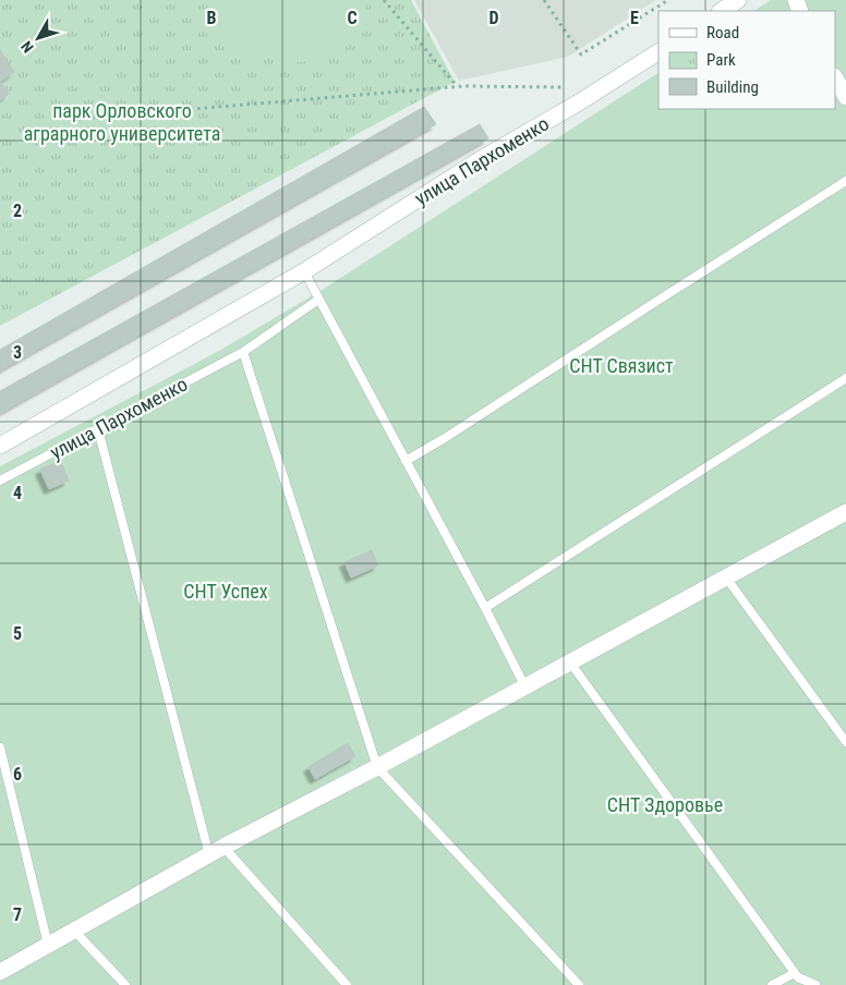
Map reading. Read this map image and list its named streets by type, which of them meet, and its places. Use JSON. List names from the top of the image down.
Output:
{
  "streets": {
    "street": ["улица Пархоменко"]
  },
  "parks": [
    "парк Орловского аграрного университета",
    "СНТ Связист",
    "СНТ Успех",
    "СНТ Здоровье"
  ],
  "legend": ["Road", "Park", "Building"],
  "north": "bottom left",
  "grid": {
    "columns": [
      "B",
      "C",
      "D",
      "E"
    ],
    "rows": [
      "2",
      "3",
      "4",
      "5",
      "6",
      "7"
    ]
  }
}
